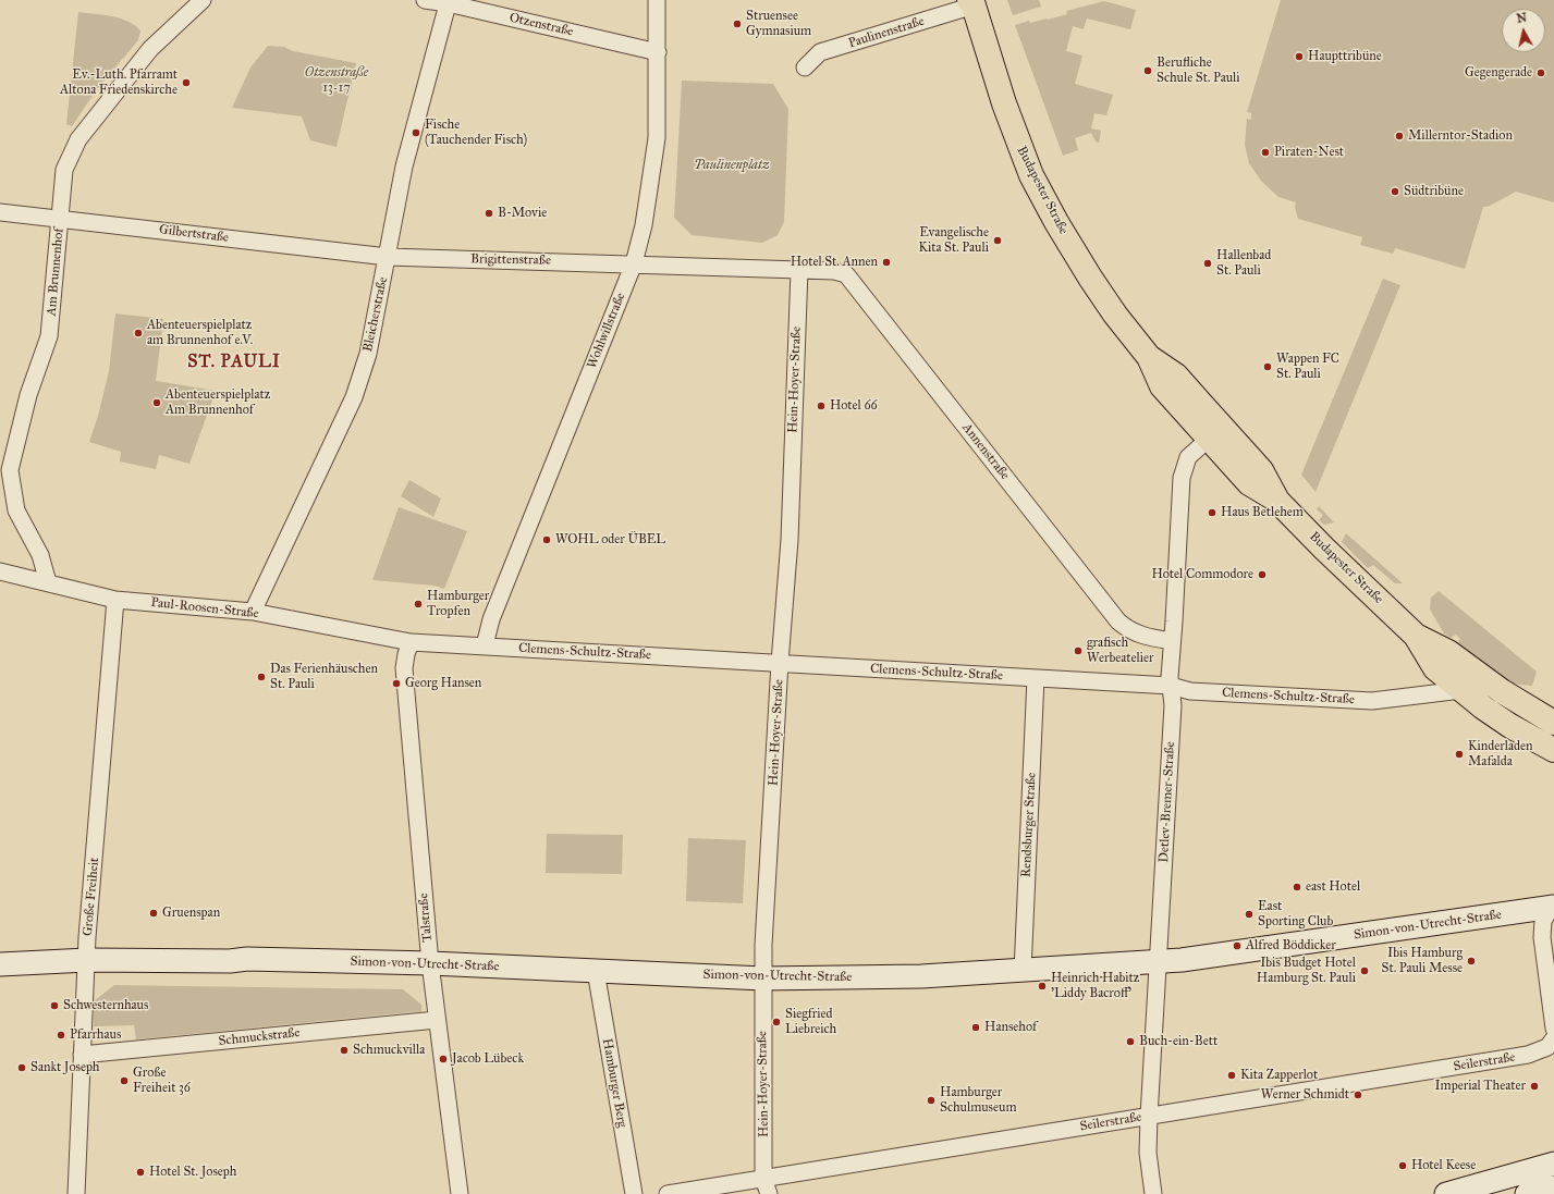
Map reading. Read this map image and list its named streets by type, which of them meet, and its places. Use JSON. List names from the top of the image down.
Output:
{
  "streets": {
    "main road": ["Budapester Straße", "Simon-von-Utrecht-Straße"],
    "street": [
      "Otzenstraße",
      "Paulinenstraße",
      "Gilbertstraße",
      "Brigittenstraße",
      "Am Brunnenhof",
      "Bleicherstraße",
      "Wohlwillstraße",
      "Hein-Hoyer-Straße",
      "Annenstraße",
      "Paul-Roosen-Straße",
      "Clemens-Schultz-Straße",
      "Detlev-Bremer-Straße",
      "Rendsburger Straße",
      "Große Freiheit",
      "Talstraße",
      "Schmuckstraße",
      "Seilerstraße",
      "Hamburger Berg"
    ]
  },
  "crossings": [
    ["Otzenstraße", "Bleicherstraße"],
    ["Otzenstraße", "Wohlwillstraße"],
    ["Paulinenstraße", "Budapester Straße"],
    ["Budapester Straße", "Clemens-Schultz-Straße"],
    ["Budapester Straße", "Detlev-Bremer-Straße"],
    ["Gilbertstraße", "Brigittenstraße"],
    ["Gilbertstraße", "Am Brunnenhof"],
    ["Gilbertstraße", "Bleicherstraße"],
    ["Brigittenstraße", "Bleicherstraße"],
    ["Brigittenstraße", "Wohlwillstraße"],
    ["Am Brunnenhof", "Paul-Roosen-Straße"],
    ["Bleicherstraße", "Paul-Roosen-Straße"],
    ["Wohlwillstraße", "Clemens-Schultz-Straße"],
    ["Hein-Hoyer-Straße", "Annenstraße"],
    ["Hein-Hoyer-Straße", "Clemens-Schultz-Straße"],
    ["Hein-Hoyer-Straße", "Simon-von-Utrecht-Straße"],
    ["Hein-Hoyer-Straße", "Seilerstraße"],
    ["Annenstraße", "Detlev-Bremer-Straße"],
    ["Paul-Roosen-Straße", "Clemens-Schultz-Straße"],
    ["Paul-Roosen-Straße", "Große Freiheit"],
    ["Paul-Roosen-Straße", "Talstraße"],
    ["Clemens-Schultz-Straße", "Detlev-Bremer-Straße"],
    ["Clemens-Schultz-Straße", "Rendsburger Straße"],
    ["Clemens-Schultz-Straße", "Talstraße"],
    ["Detlev-Bremer-Straße", "Simon-von-Utrecht-Straße"],
    ["Detlev-Bremer-Straße", "Seilerstraße"],
    ["Rendsburger Straße", "Simon-von-Utrecht-Straße"],
    ["Große Freiheit", "Simon-von-Utrecht-Straße"],
    ["Große Freiheit", "Schmuckstraße"],
    ["Talstraße", "Simon-von-Utrecht-Straße"],
    ["Talstraße", "Schmuckstraße"],
    ["Simon-von-Utrecht-Straße", "Seilerstraße"],
    ["Simon-von-Utrecht-Straße", "Hamburger Berg"]
  ],
  "districts": ["ST. PAULI"],
  "parks": ["Otzenstraße 13-17", "Paulinenplatz"],
  "places": [
    "Struensee Gymnasium",
    "Haupttribüne",
    "Berufliche Schule St. Pauli",
    "Gegengerade",
    "Ev.-Luth. Pfarramt Altona Friedenskirche",
    "Fische (Tauchender Fisch)",
    "Millerntor-Stadion",
    "Piraten-Nest",
    "Südtribüne",
    "B-Movie",
    "Evangelische Kita St. Pauli",
    "Hotel St. Annen",
    "Hallenbad St. Pauli",
    "Abenteuerspielplatz am Brunnenhof e.V.",
    "Wappen FC St. Pauli",
    "Abenteuerspielplatz Am Brunnenhof",
    "Hotel 66",
    "Haus Betlehem",
    "WOHL oder ÜBEL",
    "Hotel Commodore",
    "Hamburger Tropfen",
    "grafisch Werbeatelier",
    "Das Ferienhäuschen St. Pauli",
    "Georg Hansen",
    "Kinderladen Mafalda",
    "east Hotel",
    "Gruenspan",
    "East Sporting Club",
    "Alfred Böddicker",
    "Ibis Hamburg St. Pauli Messe",
    "Ibis Budget Hotel Hamburg St. Pauli",
    "Heinrich Habitz 'Liddy Bacroff'",
    "Schwesternhaus",
    "Siegfried Liebreich",
    "Hansehof",
    "Pfarrhaus",
    "Buch-ein-Bett",
    "Schmuckvilla",
    "Jacob Lübeck",
    "Sankt Joseph",
    "Kita Zapperlot",
    "Große Freiheit 36",
    "Imperial Theater",
    "Werner Schmidt",
    "Hamburger Schulmuseum",
    "Hotel Keese",
    "Hotel St. Joseph"
  ],
  "north": "top"
}
